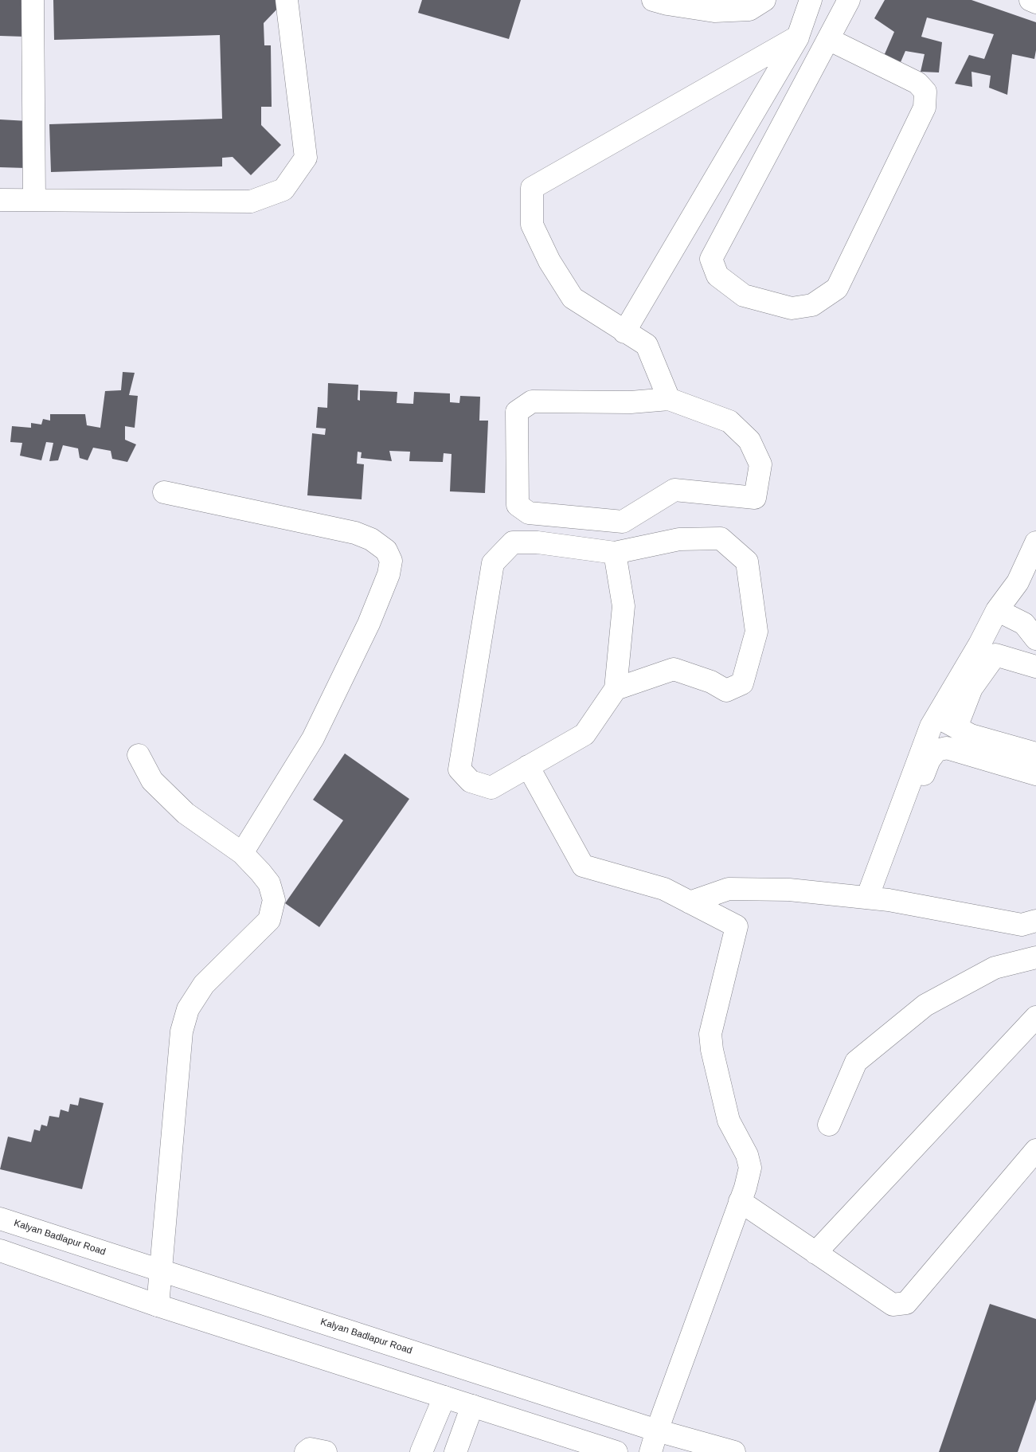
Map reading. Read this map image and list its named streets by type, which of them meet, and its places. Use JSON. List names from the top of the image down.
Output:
{
  "streets": {
    "street": ["Kalyan Badlapur Road"]
  }
}
